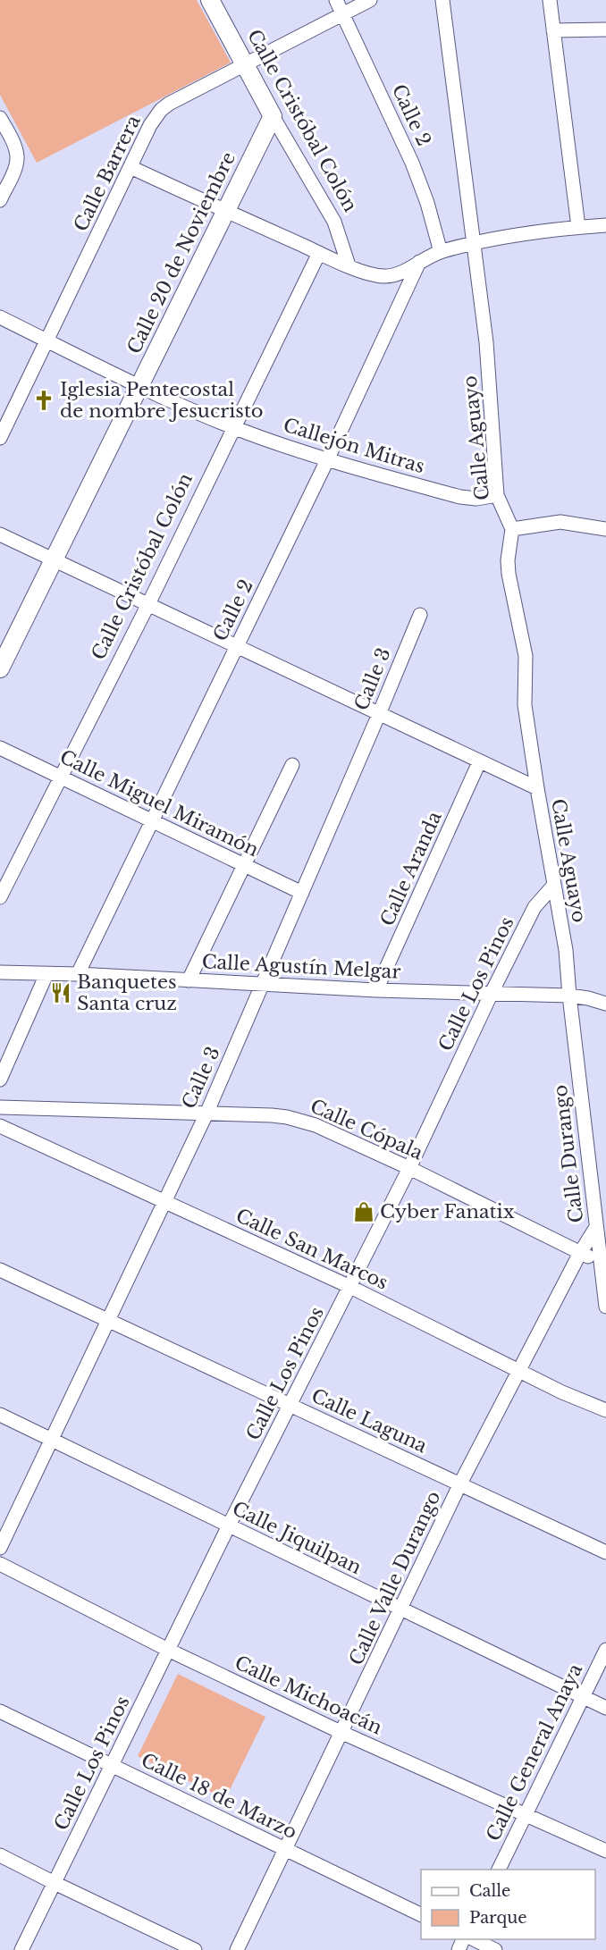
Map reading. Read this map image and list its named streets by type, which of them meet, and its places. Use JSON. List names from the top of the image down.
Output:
{
  "streets": {
    "street": [
      "Calle 2",
      "Calle Cristóbal Colón",
      "Calle Barrera",
      "Calle 20 de Noviembre",
      "Calle Aguayo",
      "Callejón Mitras",
      "Calle 3",
      "Calle Miguel Miramón",
      "Calle Aranda",
      "Calle Agustín Melgar",
      "Calle Los Pinos",
      "Calle Cópala",
      "Calle Durango",
      "Calle San Marcos",
      "Calle Laguna",
      "Calle Jiquilpan",
      "Calle Valle Durango",
      "Calle Michoacán",
      "Calle General Anaya",
      "Calle 18 de Marzo"
    ]
  },
  "crossings": [
    ["Calle 2", "Calle Barrera"],
    ["Calle 2", "Callejón Mitras"],
    ["Calle 2", "Calle Miguel Miramón"],
    ["Calle 2", "Calle Agustín Melgar"],
    ["Calle Cristóbal Colón", "Calle Barrera"],
    ["Calle Cristóbal Colón", "Calle 20 de Noviembre"],
    ["Calle Cristóbal Colón", "Callejón Mitras"],
    ["Calle Cristóbal Colón", "Calle Miguel Miramón"],
    ["Calle Barrera", "Callejón Mitras"],
    ["Calle 20 de Noviembre", "Callejón Mitras"],
    ["Calle Aguayo", "Callejón Mitras"],
    ["Calle Aguayo", "Calle Agustín Melgar"],
    ["Calle Aguayo", "Calle Los Pinos"],
    ["Calle Aguayo", "Calle Durango"],
    ["Calle 3", "Calle Miguel Miramón"],
    ["Calle 3", "Calle Agustín Melgar"],
    ["Calle 3", "Calle Cópala"],
    ["Calle 3", "Calle San Marcos"],
    ["Calle 3", "Calle Laguna"],
    ["Calle 3", "Calle Jiquilpan"],
    ["Calle Aranda", "Calle Agustín Melgar"],
    ["Calle Agustín Melgar", "Calle Los Pinos"],
    ["Calle Agustín Melgar", "Calle Durango"],
    ["Calle Los Pinos", "Calle Cópala"],
    ["Calle Los Pinos", "Calle San Marcos"],
    ["Calle Los Pinos", "Calle Laguna"],
    ["Calle Los Pinos", "Calle Jiquilpan"],
    ["Calle Los Pinos", "Calle Michoacán"],
    ["Calle Los Pinos", "Calle 18 de Marzo"],
    ["Calle Cópala", "Calle Durango"],
    ["Calle Cópala", "Calle Valle Durango"],
    ["Calle Durango", "Calle Valle Durango"],
    ["Calle San Marcos", "Calle Valle Durango"],
    ["Calle Laguna", "Calle Valle Durango"],
    ["Calle Jiquilpan", "Calle Valle Durango"],
    ["Calle Jiquilpan", "Calle General Anaya"],
    ["Calle Valle Durango", "Calle Michoacán"],
    ["Calle Valle Durango", "Calle 18 de Marzo"],
    ["Calle Michoacán", "Calle General Anaya"]
  ],
  "places": {
    "church": ["Iglesia Pentecostal de nombre Jesucristo"],
    "restaurant": ["Banquetes Santa cruz"],
    "shop": ["Cyber Fanatix"]
  },
  "legend": ["Calle", "Parque"]
}
